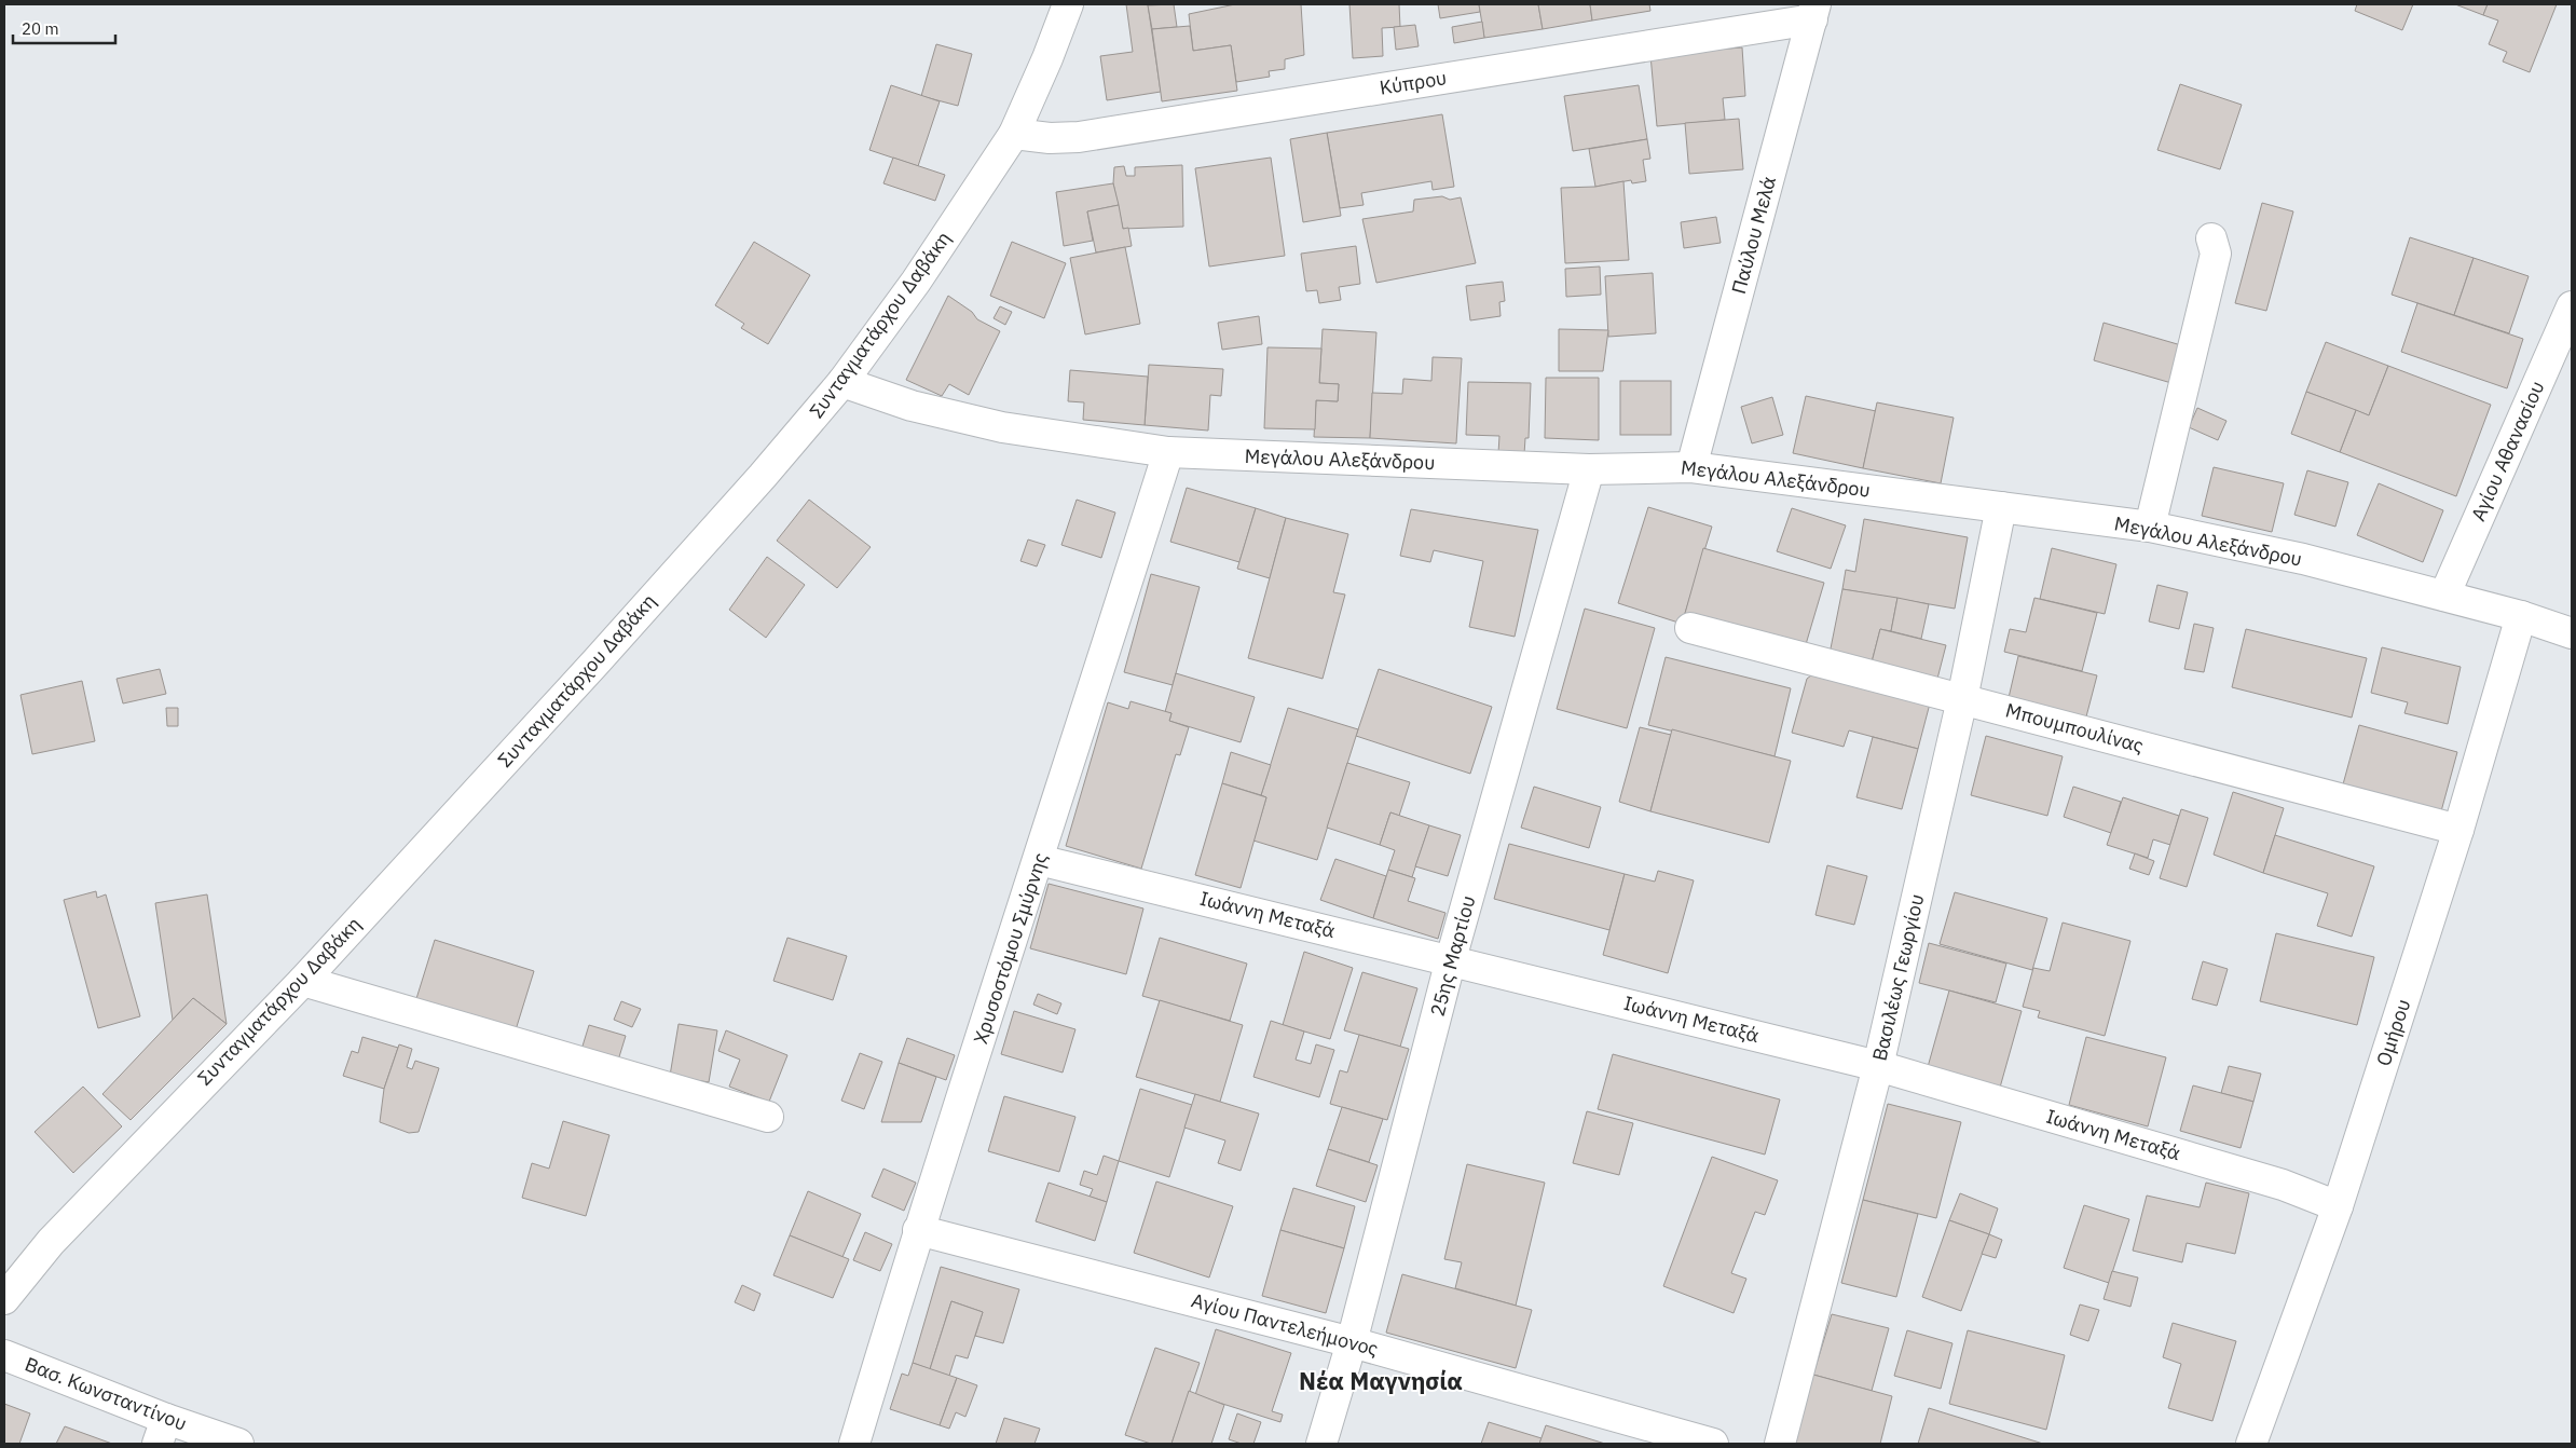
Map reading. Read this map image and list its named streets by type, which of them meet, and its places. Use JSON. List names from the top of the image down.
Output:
{
  "streets": {
    "street": [
      "Κύπρου",
      "Παύλου Μελά",
      "Συνταγματάρχου Δαβάκη",
      "Αγίου Αθανασίου",
      "Μεγάλου Αλεξάνδρου",
      "Μπουμπουλίνας",
      "Ιωάννη Μεταξά",
      "Χρυσοστόμου Σμύρνης",
      "25ης Μαρτίου",
      "Βασιλέως Γεωργίου",
      "Ομήρου",
      "Αγίου Παντελεήμονος",
      "Βασ. Κωνσταντίνου"
    ]
  },
  "crossings": [
    ["Κύπρου", "Παύλου Μελά"],
    ["Κύπρου", "Συνταγματάρχου Δαβάκη"],
    ["Παύλου Μελά", "Μεγάλου Αλεξάνδρου"],
    ["Συνταγματάρχου Δαβάκη", "Μεγάλου Αλεξάνδρου"],
    ["Αγίου Αθανασίου", "Μεγάλου Αλεξάνδρου"],
    ["Μεγάλου Αλεξάνδρου", "Χρυσοστόμου Σμύρνης"],
    ["Μεγάλου Αλεξάνδρου", "25ης Μαρτίου"],
    ["Μεγάλου Αλεξάνδρου", "Βασιλέως Γεωργίου"],
    ["Μεγάλου Αλεξάνδρου", "Ομήρου"],
    ["Μπουμπουλίνας", "Βασιλέως Γεωργίου"],
    ["Μπουμπουλίνας", "Ομήρου"],
    ["Ιωάννη Μεταξά", "Χρυσοστόμου Σμύρνης"],
    ["Ιωάννη Μεταξά", "25ης Μαρτίου"],
    ["Ιωάννη Μεταξά", "Βασιλέως Γεωργίου"],
    ["Ιωάννη Μεταξά", "Ομήρου"],
    ["Χρυσοστόμου Σμύρνης", "Αγίου Παντελεήμονος"],
    ["25ης Μαρτίου", "Αγίου Παντελεήμονος"]
  ],
  "districts": ["Νέα Μαγνησία"],
  "scale_bar": "20 m"
}
